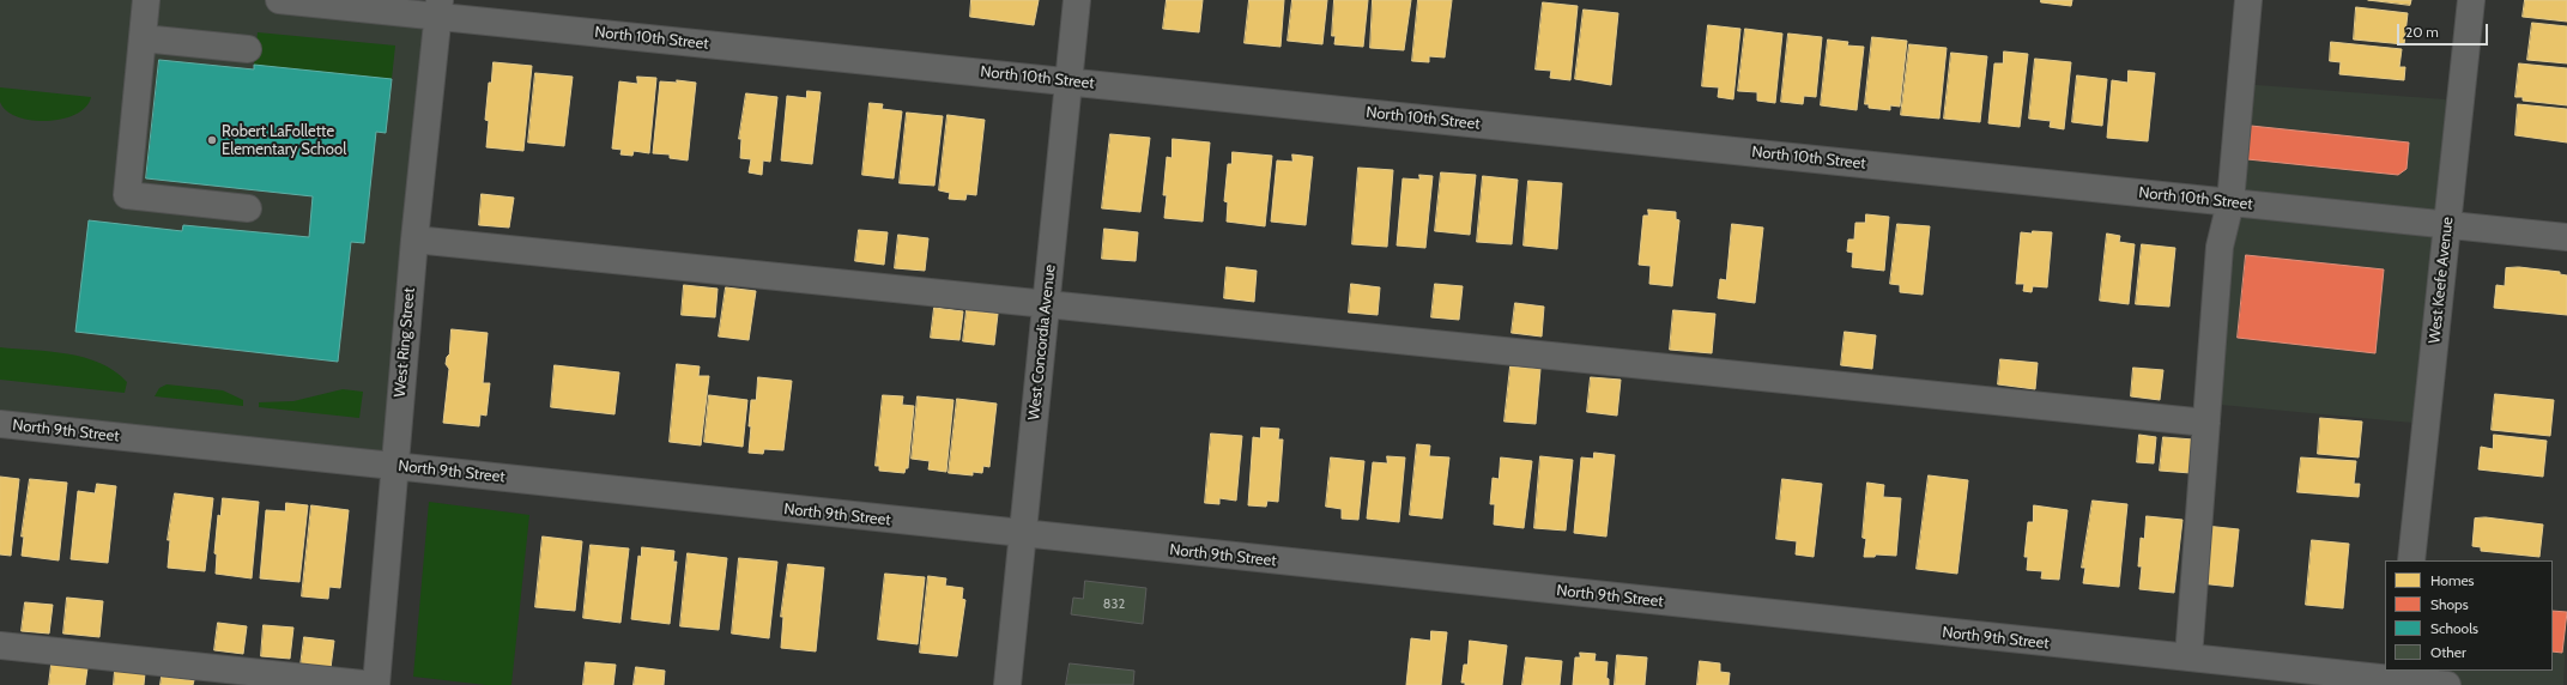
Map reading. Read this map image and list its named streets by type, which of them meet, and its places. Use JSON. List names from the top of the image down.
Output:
{
  "streets": {
    "street": [
      "North 10th Street",
      "West Keefe Avenue",
      "West Ring Street",
      "West Concordia Avenue",
      "North 9th Street"
    ]
  },
  "crossings": [
    ["North 10th Street", "West Keefe Avenue"],
    ["North 10th Street", "West Ring Street"],
    ["North 10th Street", "West Concordia Avenue"],
    ["West Ring Street", "North 9th Street"],
    ["West Concordia Avenue", "North 9th Street"]
  ],
  "places": ["Robert LaFollette Elementary School"],
  "house_numbers": ["832"],
  "legend": [
    "Homes",
    "Shops",
    "Schools",
    "Other"
  ],
  "scale_bar": "20 m"
}
